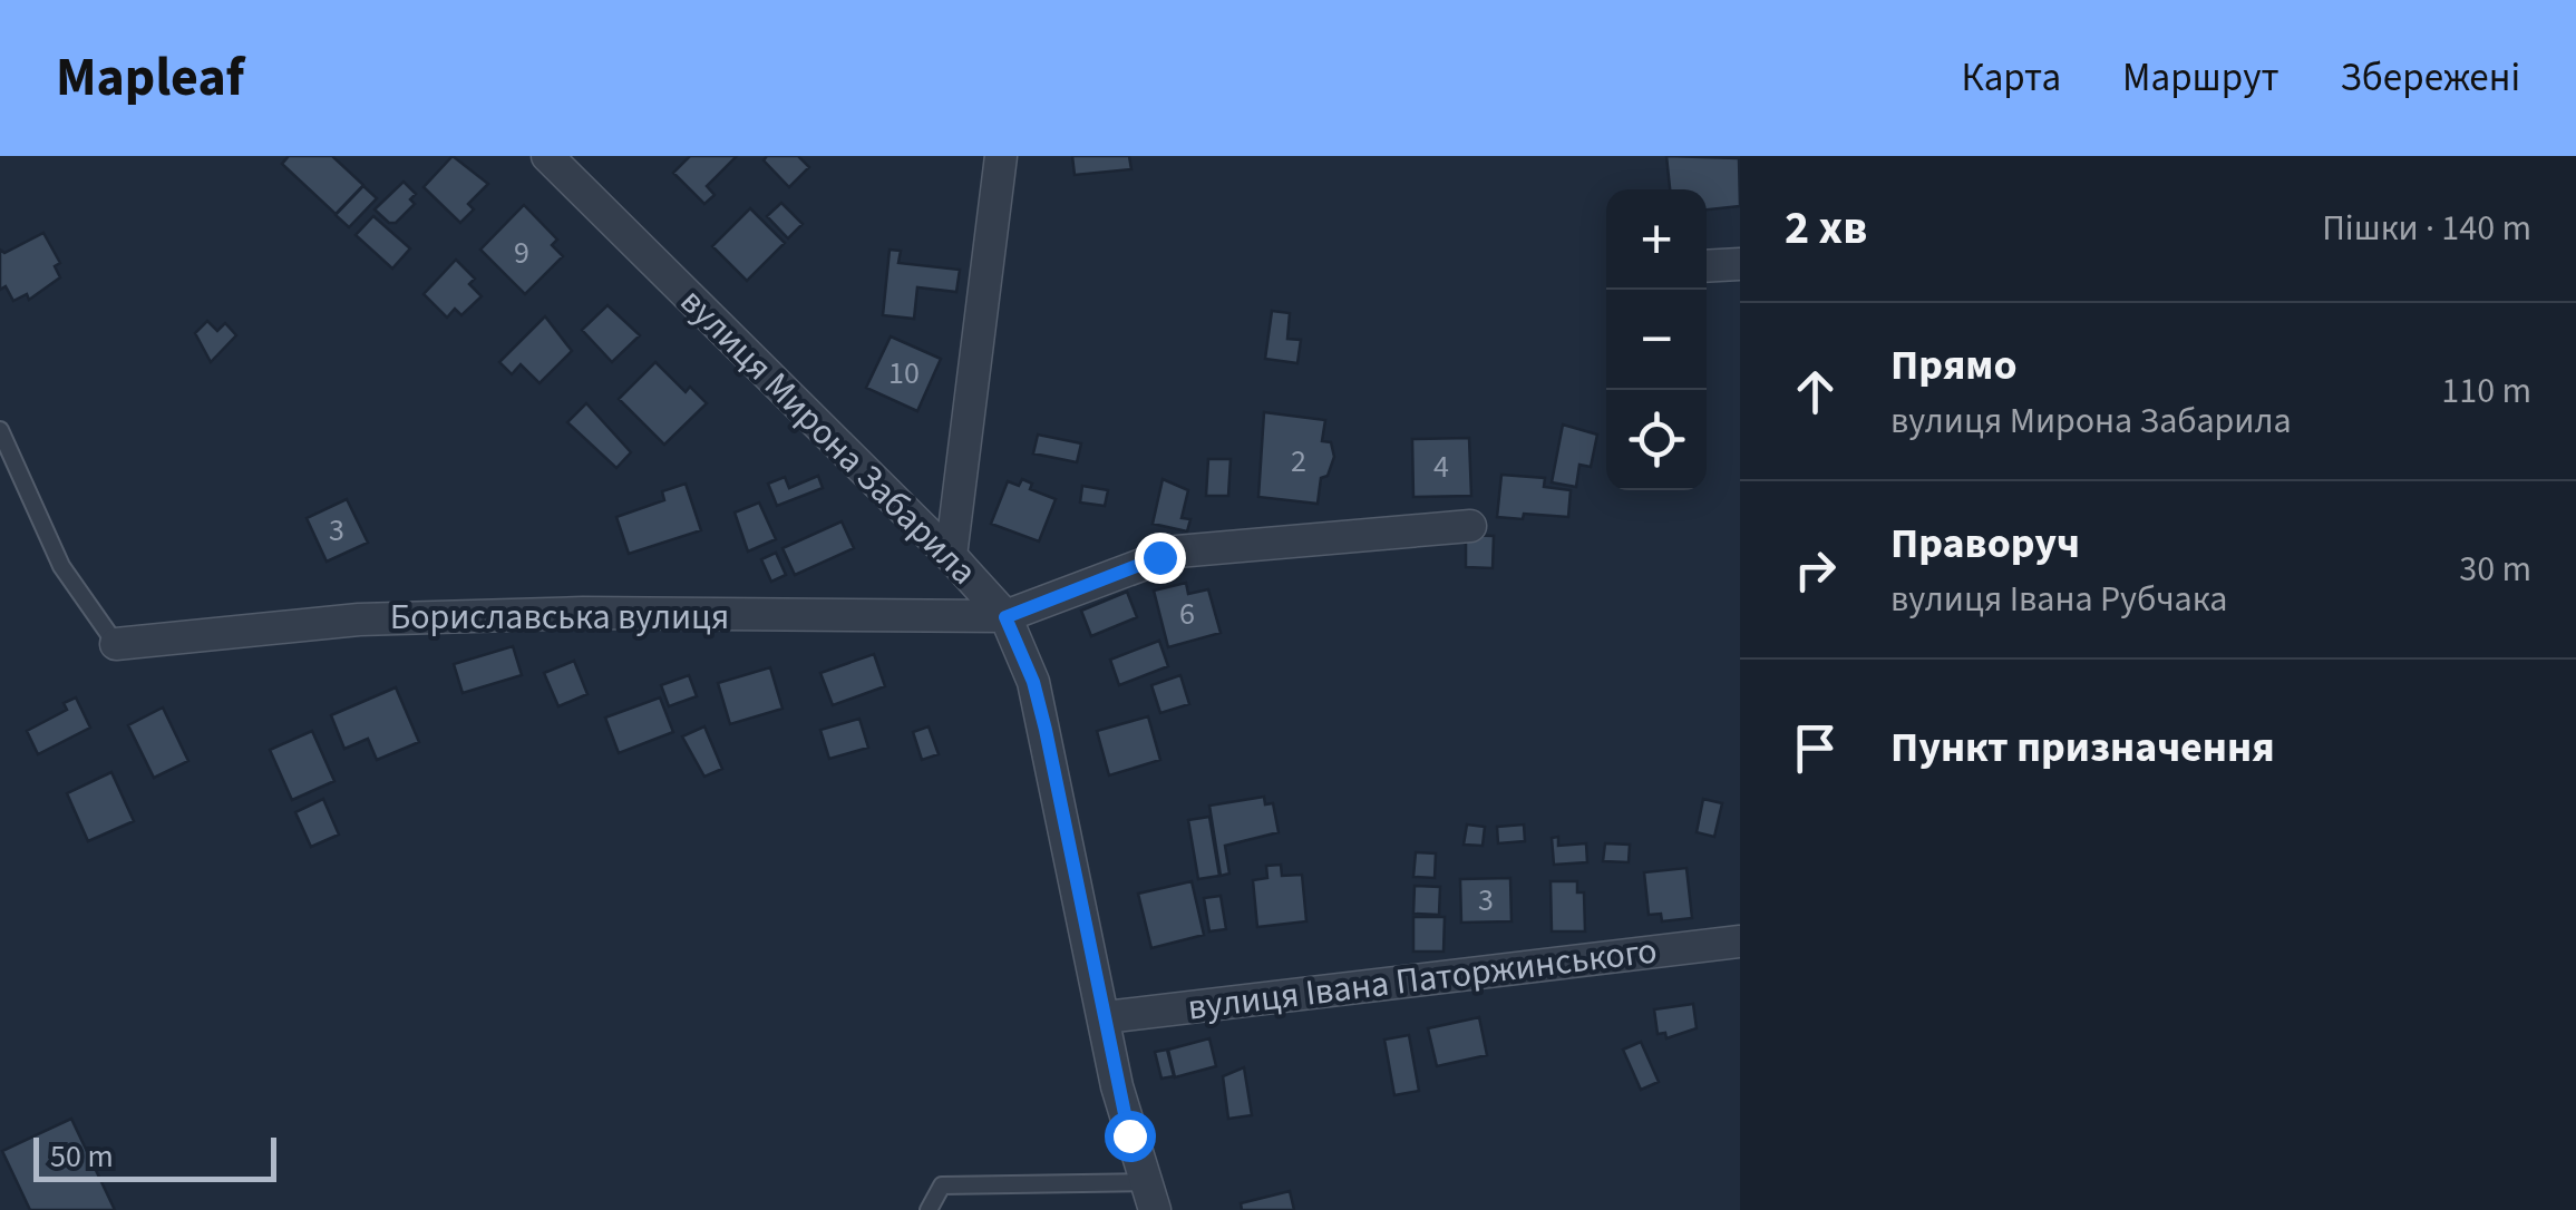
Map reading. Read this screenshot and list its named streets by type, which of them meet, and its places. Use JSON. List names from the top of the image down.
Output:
{
  "streets": {
    "street": ["вулиця Мирона Забарила", "Бориславська вулиця", "вулиця Івана Паторжинського"]
  },
  "crossings": [
    ["вулиця Мирона Забарила", "Бориславська вулиця"],
    ["вулиця Мирона Забарила", "вулиця Івана Паторжинського"]
  ],
  "house_numbers": [
    "9",
    "10",
    "2",
    "4",
    "3",
    "6",
    "3"
  ],
  "scale_bar": "50 m",
  "page": {
    "header": "Mapleaf",
    "nav": ["Карта", "Маршрут", "Збережені"],
    "heading": ["2 хв", "Пішки · 140 m"],
    "map_buttons": ["+", "−"],
    "list": [
      ["Прямо", "вулиця Мирона Забарила", "110 m"],
      ["Праворуч", "вулиця Івана Рубчака", "30 m"],
      "Пункт призначення"
    ],
    "scale": "50 m"
  }
}
